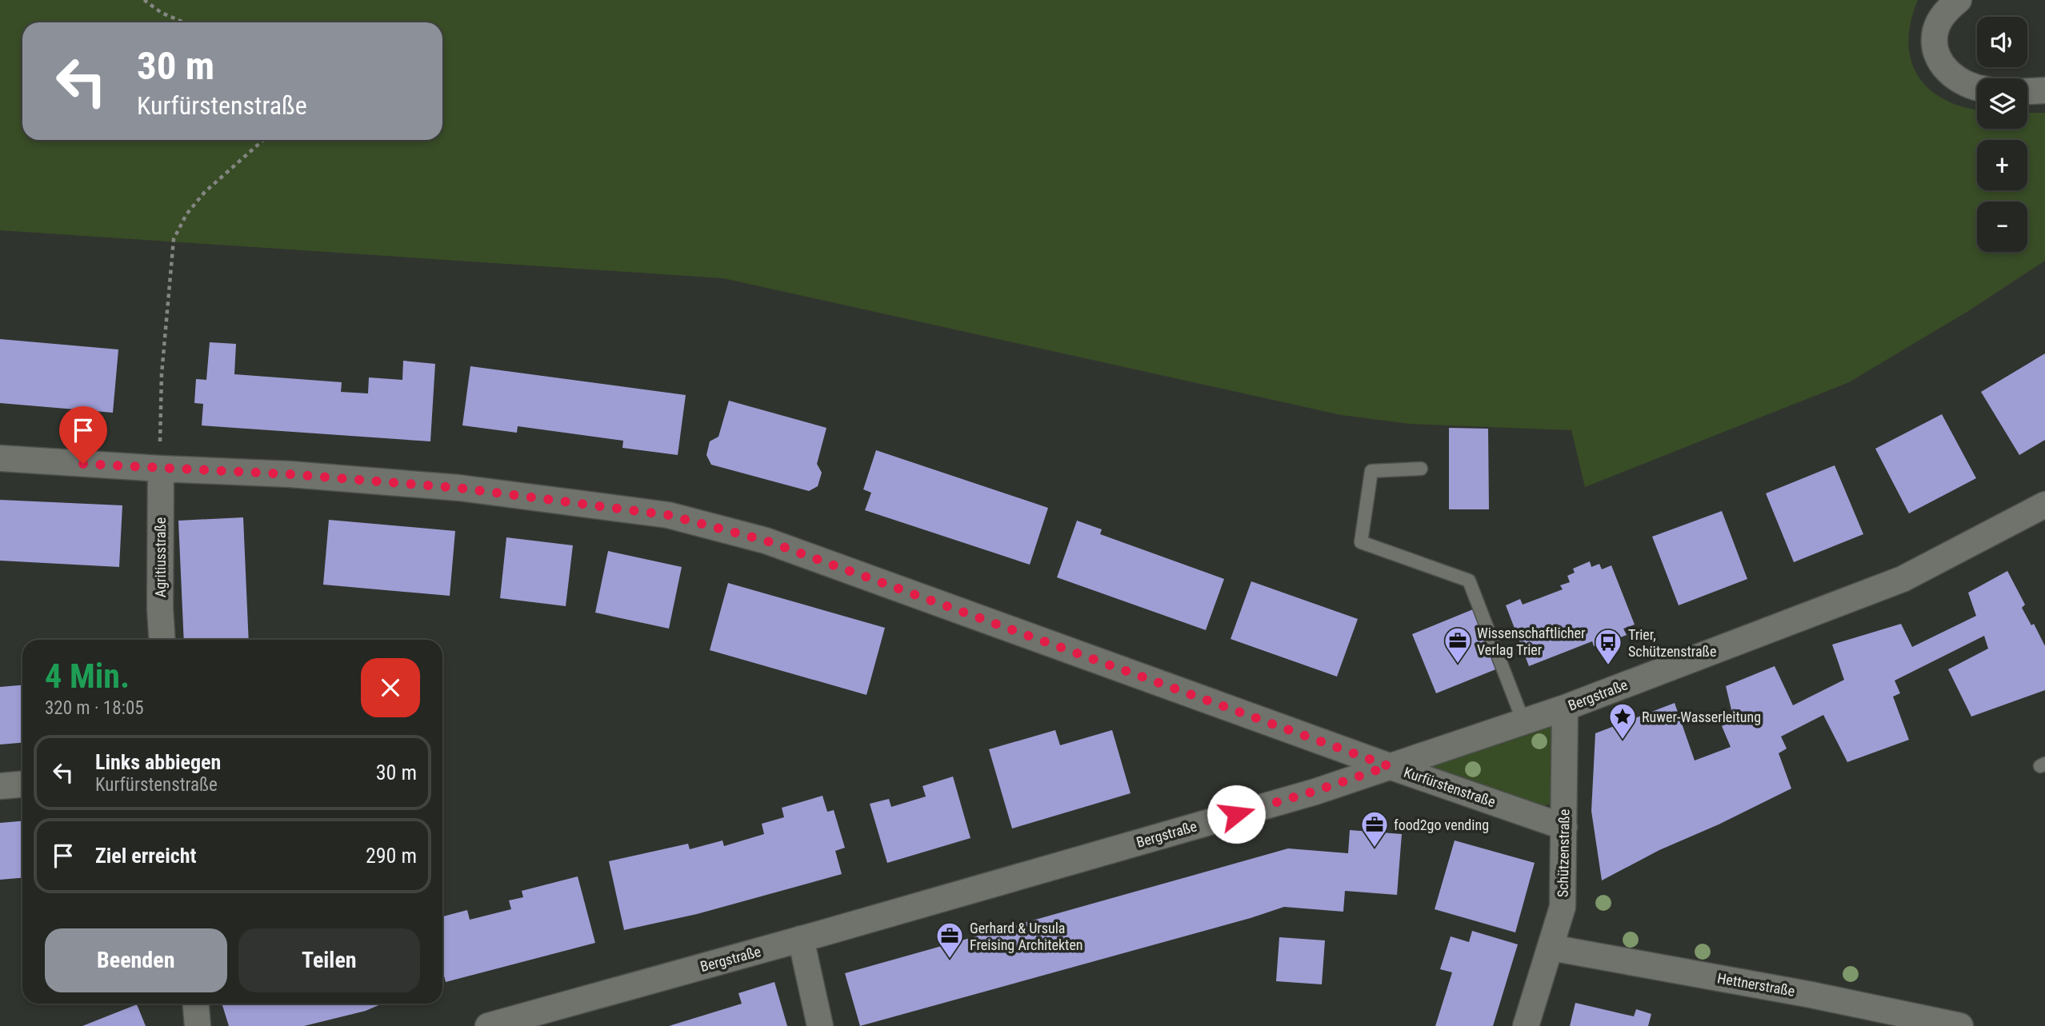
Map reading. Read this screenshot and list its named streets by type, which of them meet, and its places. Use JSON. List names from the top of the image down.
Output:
{
  "streets": {
    "street": [
      "Agritiusstraße",
      "Bergstraße",
      "Kurfürstenstraße",
      "Schützenstraße",
      "Hettnerstraße"
    ]
  },
  "crossings": [
    ["Agritiusstraße", "Kurfürstenstraße"],
    ["Bergstraße", "Kurfürstenstraße"],
    ["Bergstraße", "Schützenstraße"],
    ["Kurfürstenstraße", "Schützenstraße"],
    ["Schützenstraße", "Hettnerstraße"]
  ],
  "places": {
    "office": ["Wissenschaftlicher Verlag Trier", "food2go vending", "Gerhard & Ursula Freising Architekten"],
    "bus stop": ["Trier, Schützenstraße"],
    "place": ["Ruwer-Wasserleitung"]
  },
  "page": {
    "map_buttons": ["+", "−"],
    "turn": ["30 m", "Kurfürstenstraße"],
    "heading": ["4 Min.", "320 m · 18:05"],
    "list": [
      {
        "name": "Links abbiegen",
        "note": "Kurfürstenstraße",
        "value": "30 m"
      },
      {
        "name": "Ziel erreicht",
        "value": "290 m"
      }
    ],
    "buttons": ["Beenden", "Teilen"]
  }
}
